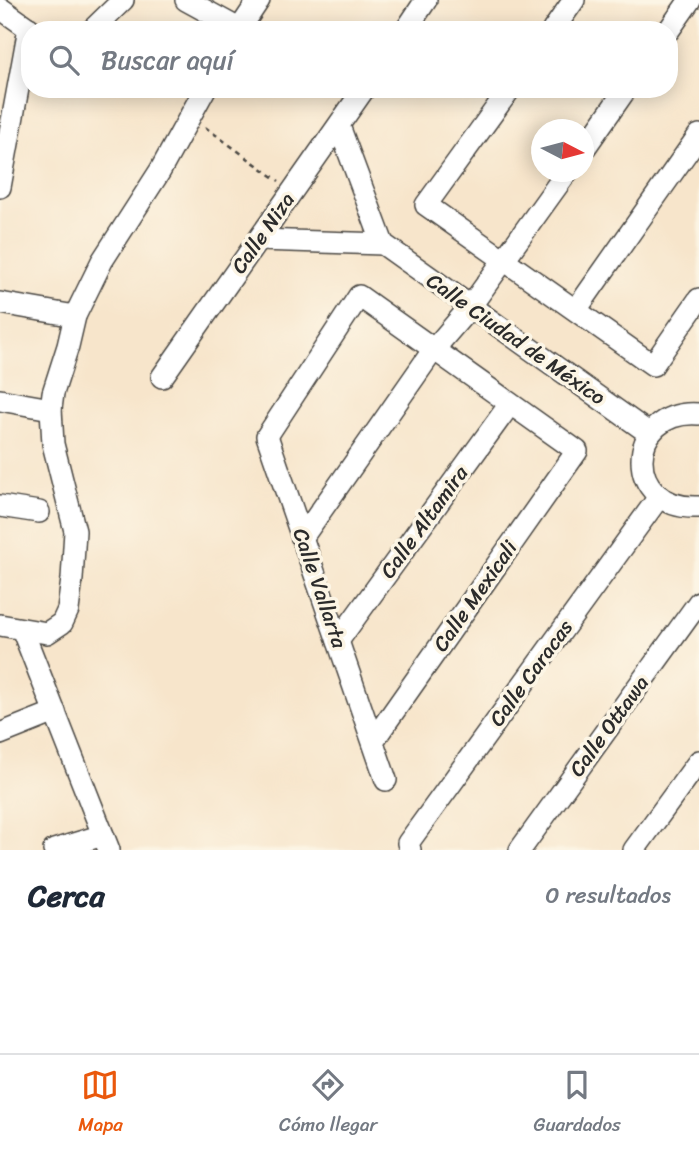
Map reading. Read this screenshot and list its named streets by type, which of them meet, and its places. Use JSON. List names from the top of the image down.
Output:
{
  "streets": {
    "street": [
      "Calle Niza",
      "Calle Ciudad de México",
      "Calle Altamira",
      "Calle Vallarta",
      "Calle Mexicali",
      "Calle Caracas",
      "Calle Ottawa"
    ]
  },
  "crossings": [
    ["Calle Altamira", "Calle Vallarta"],
    ["Calle Altamira", "Calle Mexicali"],
    ["Calle Vallarta", "Calle Mexicali"]
  ],
  "north": "right",
  "page": {
    "search": "Buscar aquí",
    "heading": ["Cerca", "0 resultados"],
    "nav": ["Mapa", "Cómo llegar", "Guardados"]
  }
}
